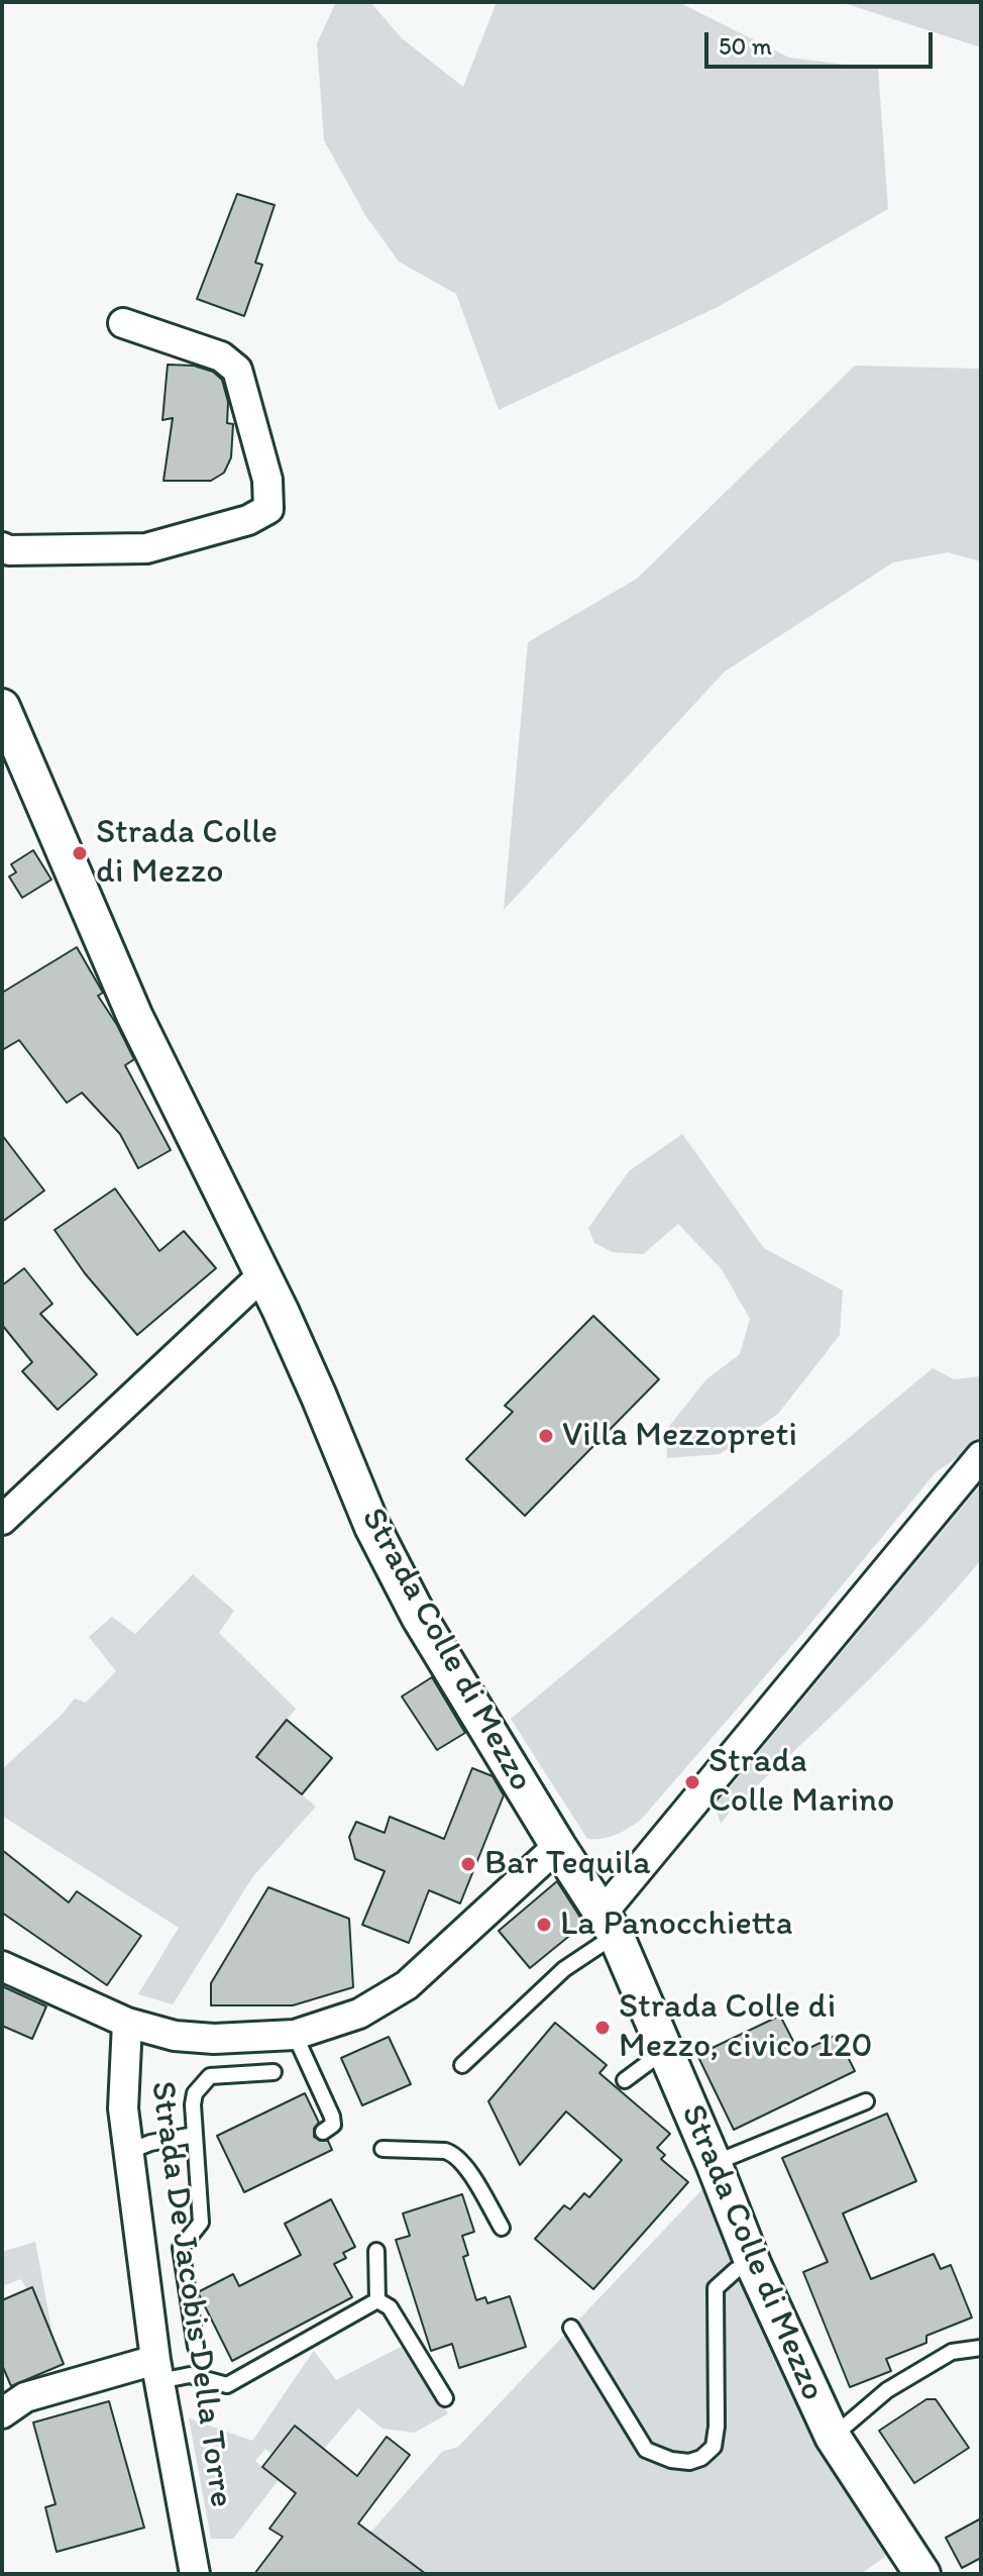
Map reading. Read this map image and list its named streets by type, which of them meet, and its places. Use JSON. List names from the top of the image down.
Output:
{
  "streets": {
    "street": ["Strada Colle di Mezzo", "Strada De Jacobis Della Torre"]
  },
  "places": [
    "Strada Colle di Mezzo",
    "Villa Mezzopreti",
    "Strada Colle Marino",
    "Bar Tequila",
    "La Panocchietta",
    "Strada Colle di Mezzo, civico 120"
  ],
  "scale_bar": "50 m"
}
